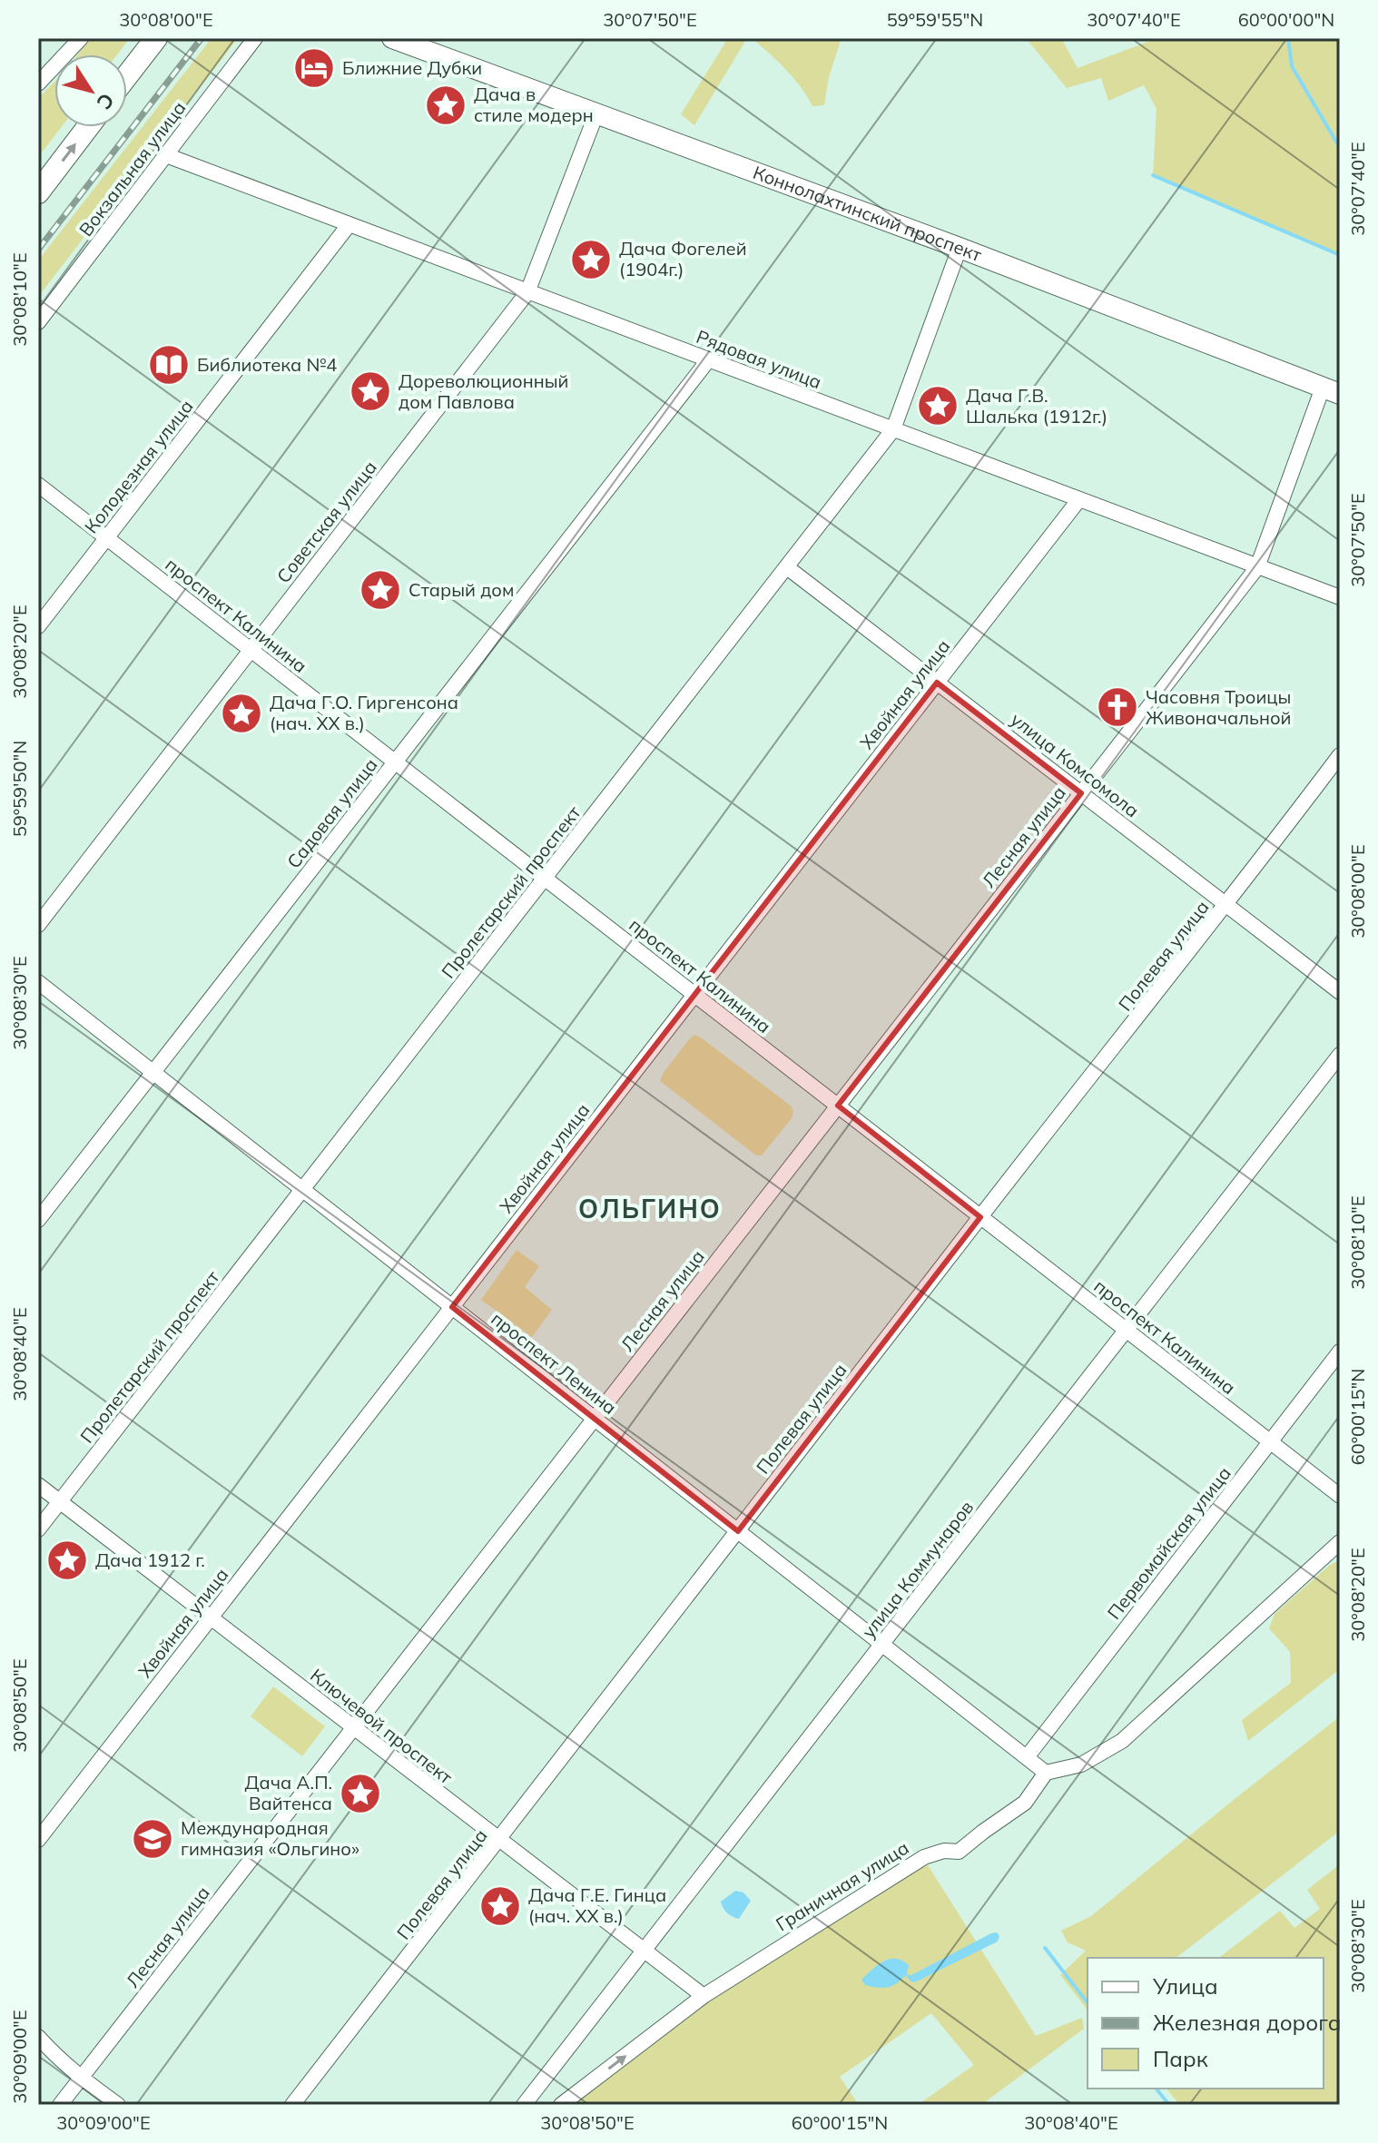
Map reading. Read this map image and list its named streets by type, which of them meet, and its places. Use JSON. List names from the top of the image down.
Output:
{
  "streets": {
    "main road": ["Коннолахтинский проспект"],
    "street": [
      "Вокзальная улица",
      "Рядовая улица",
      "Колодезная улица",
      "Советская улица",
      "проспект Калинина",
      "Хвойная улица",
      "улица Комсомола",
      "Садовая улица",
      "Лесная улица",
      "Пролетарский проспект",
      "Полевая улица",
      "проспект Ленина",
      "Первомайская улица",
      "улица Коммунаров",
      "Ключевой проспект",
      "Граничная улица"
    ]
  },
  "crossings": [
    ["Вокзальная улица", "Рядовая улица"],
    ["Коннолахтинский проспект", "Советская улица"],
    ["Коннолахтинский проспект", "Лесная улица"],
    ["Коннолахтинский проспект", "Пролетарский проспект"],
    ["Рядовая улица", "Колодезная улица"],
    ["Рядовая улица", "Советская улица"],
    ["Рядовая улица", "Хвойная улица"],
    ["Рядовая улица", "Садовая улица"],
    ["Рядовая улица", "Лесная улица"],
    ["Рядовая улица", "Пролетарский проспект"],
    ["Колодезная улица", "проспект Калинина"],
    ["Советская улица", "проспект Калинина"],
    ["проспект Калинина", "Хвойная улица"],
    ["проспект Калинина", "Садовая улица"],
    ["проспект Калинина", "Лесная улица"],
    ["проспект Калинина", "Пролетарский проспект"],
    ["проспект Калинина", "Полевая улица"],
    ["проспект Калинина", "Первомайская улица"],
    ["проспект Калинина", "улица Коммунаров"],
    ["Хвойная улица", "улица Комсомола"],
    ["Хвойная улица", "проспект Ленина"],
    ["Хвойная улица", "Ключевой проспект"],
    ["улица Комсомола", "Лесная улица"],
    ["улица Комсомола", "Пролетарский проспект"],
    ["улица Комсомола", "Полевая улица"],
    ["Садовая улица", "проспект Ленина"],
    ["Лесная улица", "проспект Ленина"],
    ["Лесная улица", "Ключевой проспект"],
    ["Пролетарский проспект", "проспект Ленина"],
    ["Пролетарский проспект", "Ключевой проспект"],
    ["Полевая улица", "проспект Ленина"],
    ["Полевая улица", "Ключевой проспект"],
    ["проспект Ленина", "Первомайская улица"],
    ["проспект Ленина", "улица Коммунаров"],
    ["проспект Ленина", "Граничная улица"],
    ["улица Коммунаров", "Ключевой проспект"],
    ["Ключевой проспект", "Граничная улица"]
  ],
  "districts": ["ОЛЬГИНО"],
  "places": {
    "hotel": ["Ближние Дубки"],
    "place": [
      "Дача в стиле модерн",
      "Дача Фогелей (1904г.)",
      "Дореволюционный дом Павлова",
      "Дача Г.В. Шалька (1912г.)",
      "Старый дом",
      "Дача Г.О. Гиргенсона (нач. XX в.)",
      "Дача 1912 г.",
      "Дача А.П. Вайтенса",
      "Дача Г.Е. Гинца (нач. XX в.)"
    ],
    "library": ["Библиотека №4"],
    "church": ["Часовня Троицы Живоначальной"],
    "school or university": ["Международная гимназия «Ольгино»"]
  },
  "legend": ["Улица", "Железная дорога", "Парк"],
  "north": "bottom right",
  "coordinates": [
    "30°08'00\"E",
    "30°07'50\"E",
    "59°59'55\"N",
    "30°07'40\"E",
    "60°00'00\"N",
    "30°08'10\"E",
    "30°08'20\"E",
    "59°59'50\"N",
    "30°08'30\"E",
    "30°08'40\"E",
    "60°00'15\"N",
    "30°08'50\"E",
    "30°09'00\"E"
  ]
}
